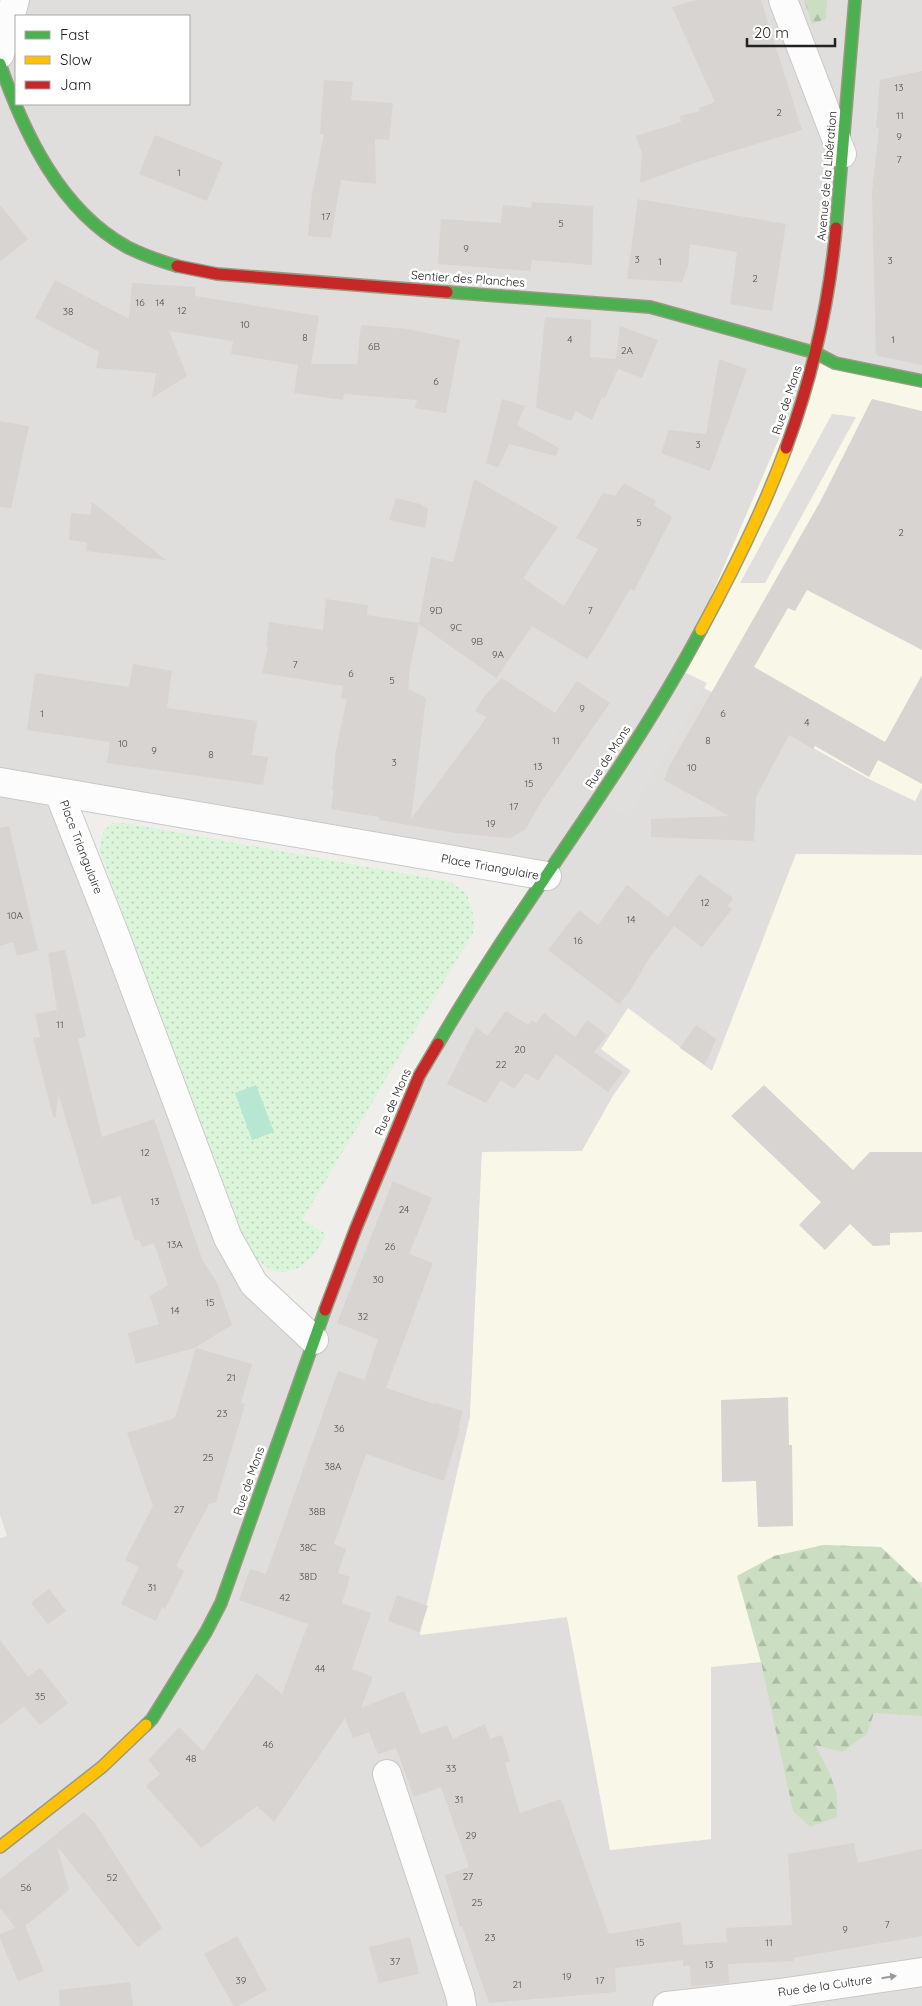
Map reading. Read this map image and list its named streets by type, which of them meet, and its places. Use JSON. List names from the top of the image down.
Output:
{
  "streets": {
    "main road": ["Avenue de la Libération", "Sentier des Planches", "Rue de Mons"],
    "street": ["Place Triangulaire", "Rue de la Culture"]
  },
  "crossings": [
    ["Avenue de la Libération", "Sentier des Planches"],
    ["Avenue de la Libération", "Rue de Mons"],
    ["Sentier des Planches", "Rue de Mons"],
    ["Rue de Mons", "Place Triangulaire"]
  ],
  "one_way": ["Rue de la Culture"],
  "house_numbers": [
    "13",
    "2",
    "11",
    "9",
    "7",
    "1",
    "17",
    "5",
    "9",
    "3",
    "3",
    "1",
    "2",
    "16",
    "14",
    "12",
    "38",
    "10",
    "8",
    "4",
    "1",
    "6B",
    "2A",
    "6",
    "3",
    "5",
    "2",
    "9D",
    "7",
    "9C",
    "9B",
    "9A",
    "7",
    "6",
    "5",
    "9",
    "1",
    "6",
    "4",
    "11",
    "8",
    "10",
    "9",
    "8",
    "3",
    "13",
    "10",
    "15",
    "17",
    "19",
    "12",
    "10A",
    "14",
    "16",
    "11",
    "20",
    "22",
    "12",
    "13",
    "24",
    "13A",
    "26",
    "30",
    "15",
    "14",
    "32",
    "21",
    "23",
    "36",
    "25",
    "38A",
    "27",
    "38B",
    "38C",
    "38D",
    "31",
    "42",
    "44",
    "35",
    "46",
    "48",
    "33",
    "31",
    "29",
    "27",
    "52",
    "56",
    "25",
    "7",
    "9",
    "23",
    "15",
    "11",
    "37",
    "13",
    "19",
    "39",
    "17",
    "21"
  ],
  "legend": ["Fast", "Slow", "Jam"],
  "scale_bar": "20 m"
}
